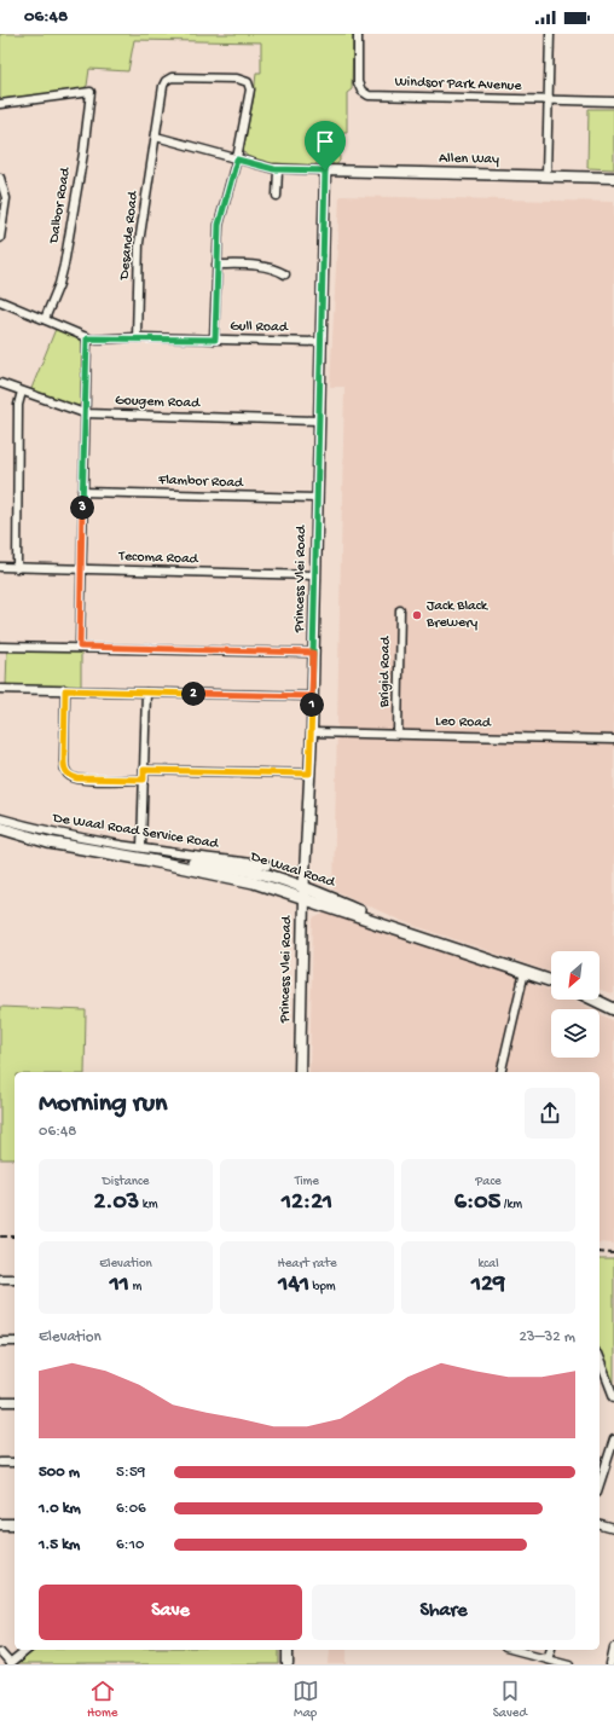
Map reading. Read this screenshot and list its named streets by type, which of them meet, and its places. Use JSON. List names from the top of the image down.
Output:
{
  "streets": {
    "main road": ["De Waal Road"],
    "street": [
      "Windsor Park Avenue",
      "Allen Way",
      "Dalbor Road",
      "Desande Road",
      "Gull Road",
      "Gougem Road",
      "Flambor Road",
      "Tecoma Road",
      "Princess Vlei Road",
      "Brigid Road",
      "Leo Road",
      "De Waal Road Service Road"
    ]
  },
  "crossings": [
    ["Allen Way", "Princess Vlei Road"],
    ["Dalbor Road", "Gull Road"],
    ["Desande Road", "Gull Road"],
    ["Gull Road", "Princess Vlei Road"],
    ["Gougem Road", "Princess Vlei Road"],
    ["Flambor Road", "Princess Vlei Road"],
    ["Tecoma Road", "Princess Vlei Road"],
    ["Princess Vlei Road", "Leo Road"],
    ["Princess Vlei Road", "De Waal Road"],
    ["Brigid Road", "Leo Road"],
    ["De Waal Road Service Road", "De Waal Road"]
  ],
  "places": ["Jack Black Brewery"],
  "north": "bottom left",
  "page": {
    "status": "06:48",
    "pins": ["3", "2", "1"],
    "heading": ["Morning run", "06:48"],
    "stats": [
      ["Distance", "2.03 km"],
      ["Time", "12:21"],
      ["Pace", "6:05 /km"],
      ["Elevation", "11 m"],
      ["Heart rate", "141 bpm"],
      ["kcal", "129"]
    ],
    "chart": ["Elevation", "23–32 m"],
    "list": [
      {
        "name": "500 m",
        "note": "5:59"
      },
      {
        "name": "1.0 km",
        "note": "6:06"
      },
      {
        "name": "1.5 km",
        "note": "6:10"
      }
    ],
    "buttons": ["Save", "Share"],
    "tabs": ["Home", "Map", "Saved"]
  }
}
